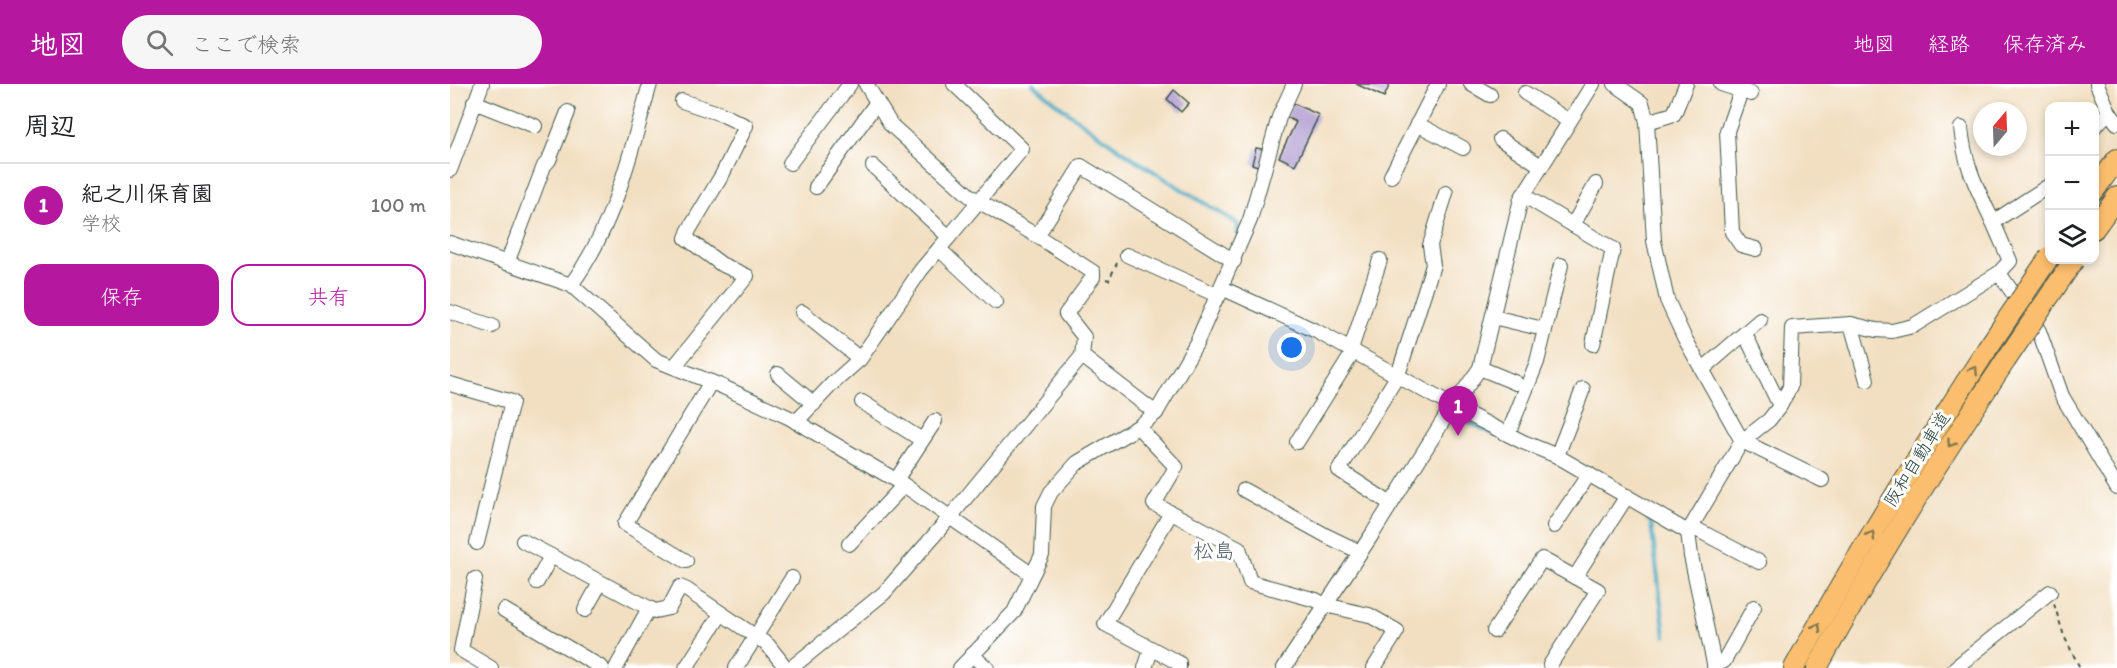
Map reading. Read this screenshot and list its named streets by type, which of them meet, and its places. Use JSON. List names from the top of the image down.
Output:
{
  "streets": {
    "highway": ["阪和自動車道"]
  },
  "districts": ["松島"],
  "north": "top",
  "page": {
    "header": "地図",
    "search": "ここで検索",
    "nav": ["地図", "経路", "保存済み"],
    "heading": "周辺",
    "map_buttons": ["+", "−"],
    "list": [
      {
        "mark": "1",
        "name": "紀之川保育園",
        "note": "学校",
        "value": "100 m"
      }
    ],
    "buttons": ["保存", "共有"],
    "pins": "1"
  }
}
